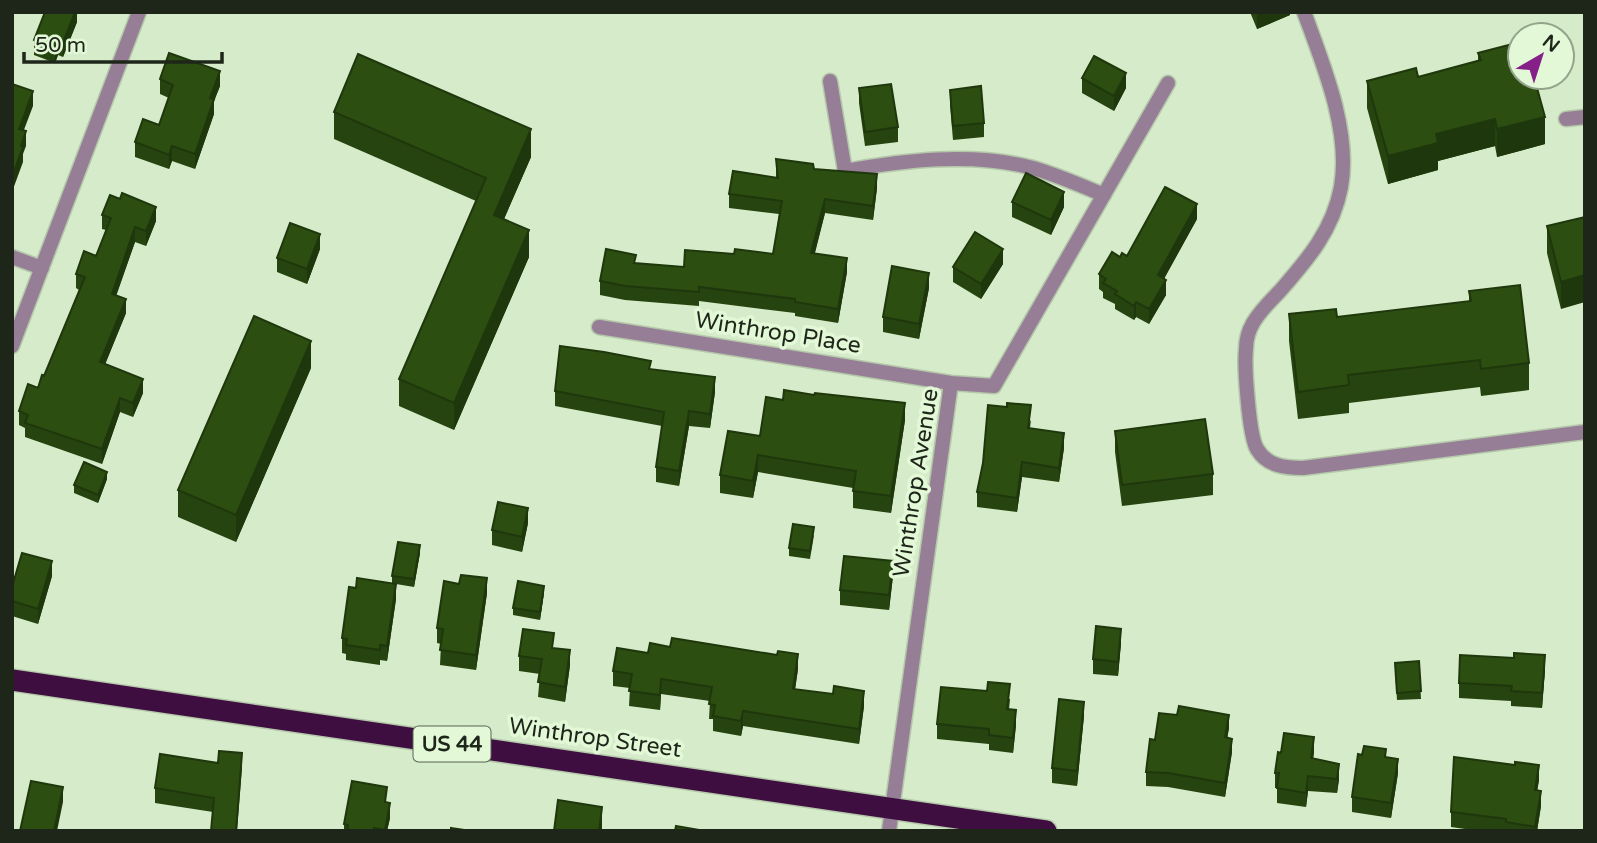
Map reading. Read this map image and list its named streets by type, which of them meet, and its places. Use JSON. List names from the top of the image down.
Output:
{
  "streets": {
    "highway": ["Winthrop Street", "US 44"],
    "street": ["Winthrop Place", "Winthrop Avenue"]
  },
  "crossings": [
    ["Winthrop Place", "Winthrop Avenue"],
    ["Winthrop Avenue", "Winthrop Street"]
  ],
  "scale_bar": "50 m",
  "north": "top right"
}
